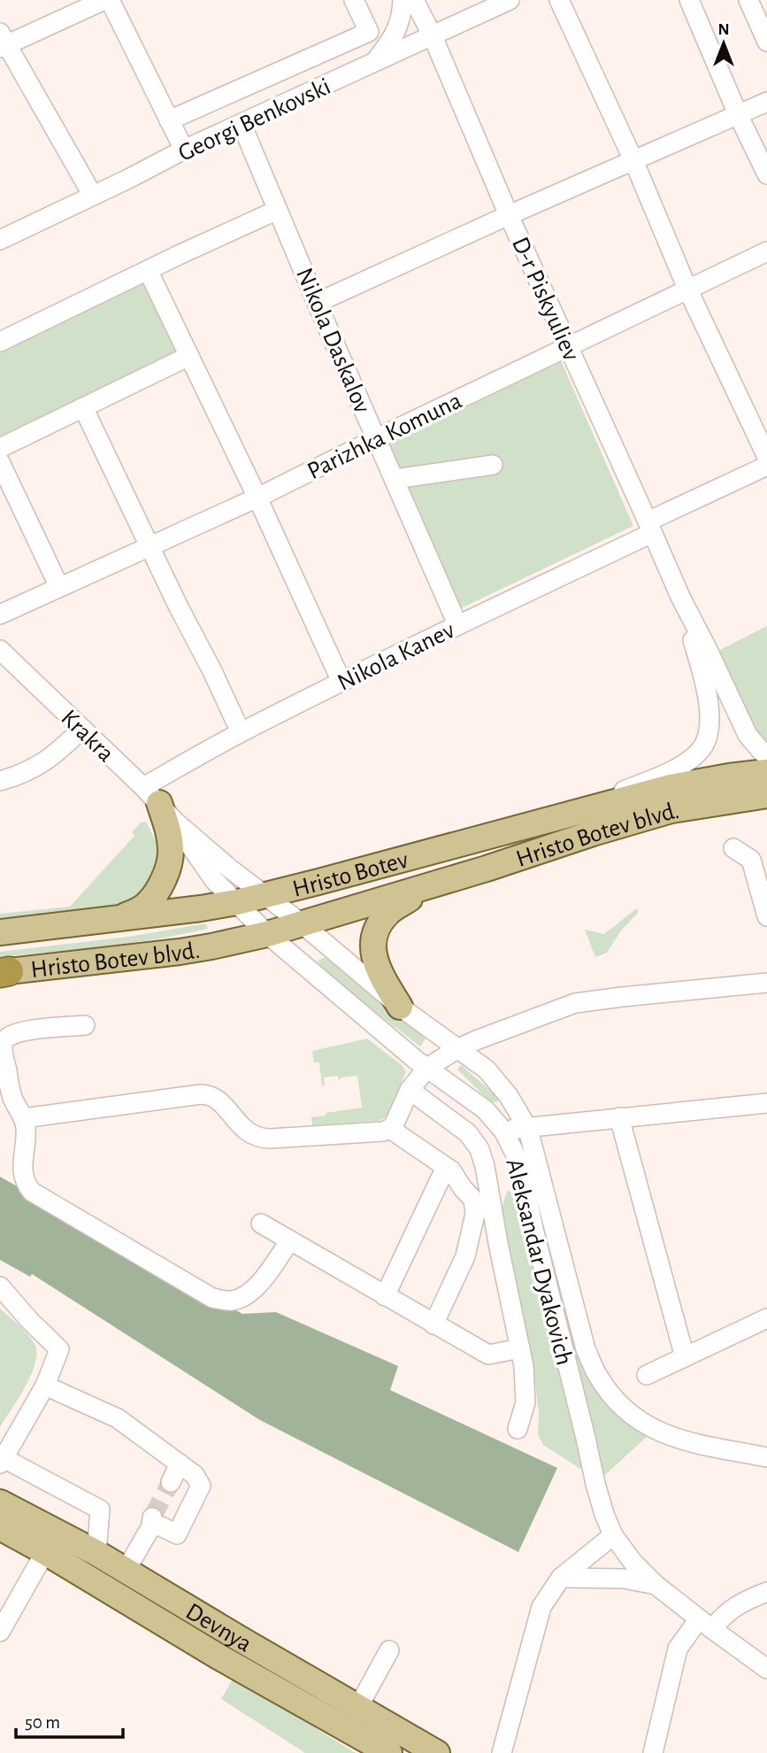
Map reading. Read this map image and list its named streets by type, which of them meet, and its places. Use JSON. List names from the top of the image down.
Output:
{
  "streets": {
    "main road": ["Hristo Botev blvd.", "Hristo Botev", "Devnya"],
    "street": [
      "Georgi Benkovski",
      "D-r Piskyuliev",
      "Nikola Daskalov",
      "Parizhka Komuna",
      "Nikola Kanev",
      "Krakra",
      "Aleksandar Dyakovich"
    ]
  },
  "crossings": [
    ["Georgi Benkovski", "D-r Piskyuliev"],
    ["Georgi Benkovski", "Nikola Daskalov"],
    ["D-r Piskyuliev", "Parizhka Komuna"],
    ["D-r Piskyuliev", "Nikola Kanev"],
    ["D-r Piskyuliev", "Hristo Botev blvd."],
    ["Nikola Daskalov", "Parizhka Komuna"],
    ["Nikola Daskalov", "Nikola Kanev"],
    ["Nikola Kanev", "Krakra"],
    ["Krakra", "Hristo Botev blvd."],
    ["Krakra", "Hristo Botev"],
    ["Krakra", "Aleksandar Dyakovich"],
    ["Hristo Botev blvd.", "Hristo Botev"],
    ["Hristo Botev blvd.", "Aleksandar Dyakovich"],
    ["Hristo Botev", "Aleksandar Dyakovich"]
  ],
  "scale_bar": "50 m",
  "north": "top"
}
